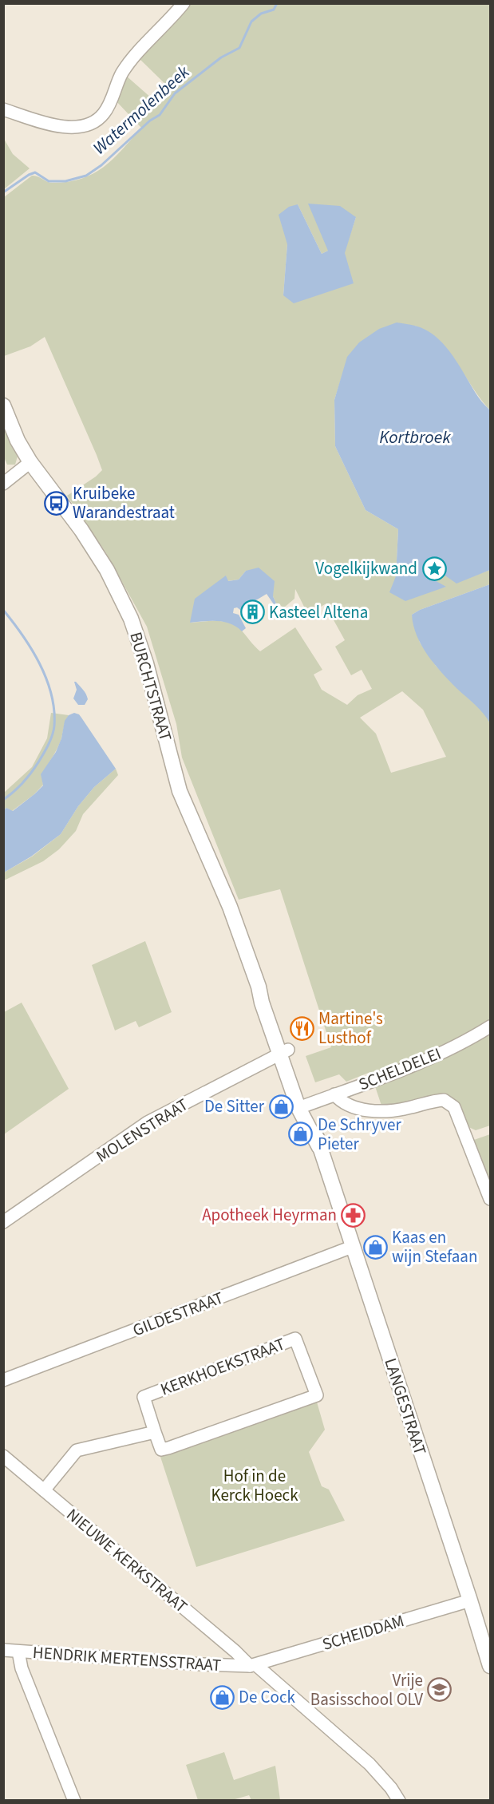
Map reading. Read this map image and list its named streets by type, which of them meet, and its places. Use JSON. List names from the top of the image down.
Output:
{
  "streets": {
    "main road": ["BURCHTSTRAAT", "LANGESTRAAT"],
    "street": [
      "SCHELDELEI",
      "MOLENSTRAAT",
      "GILDESTRAAT",
      "KERKHOEKSTRAAT",
      "NIEUWE KERKSTRAAT",
      "SCHEIDDAM",
      "HENDRIK MERTENSSTRAAT"
    ]
  },
  "crossings": [
    ["BURCHTSTRAAT", "MOLENSTRAAT"],
    ["BURCHTSTRAAT", "LANGESTRAAT"],
    ["SCHELDELEI", "LANGESTRAAT"],
    ["MOLENSTRAAT", "LANGESTRAAT"],
    ["GILDESTRAAT", "LANGESTRAAT"],
    ["LANGESTRAAT", "SCHEIDDAM"],
    ["NIEUWE KERKSTRAAT", "SCHEIDDAM"],
    ["NIEUWE KERKSTRAAT", "HENDRIK MERTENSSTRAAT"],
    ["SCHEIDDAM", "HENDRIK MERTENSSTRAAT"]
  ],
  "water": ["Watermolenbeek", "Kortbroek"],
  "parks": ["Hof in de Kerck Hoeck"],
  "places": {
    "bus stop": ["Kruibeke Warandestraat"],
    "place": ["Vogelkijkwand"],
    "building": ["Kasteel Altena"],
    "restaurant": ["Martine's Lusthof"],
    "shop": [
      "De Sitter",
      "De Schryver Pieter",
      "Kaas en wijn Stefaan",
      "De Cock"
    ],
    "pharmacy": ["Apotheek Heyrman"],
    "school or university": ["Vrije Basisschool OLV"]
  }
}
